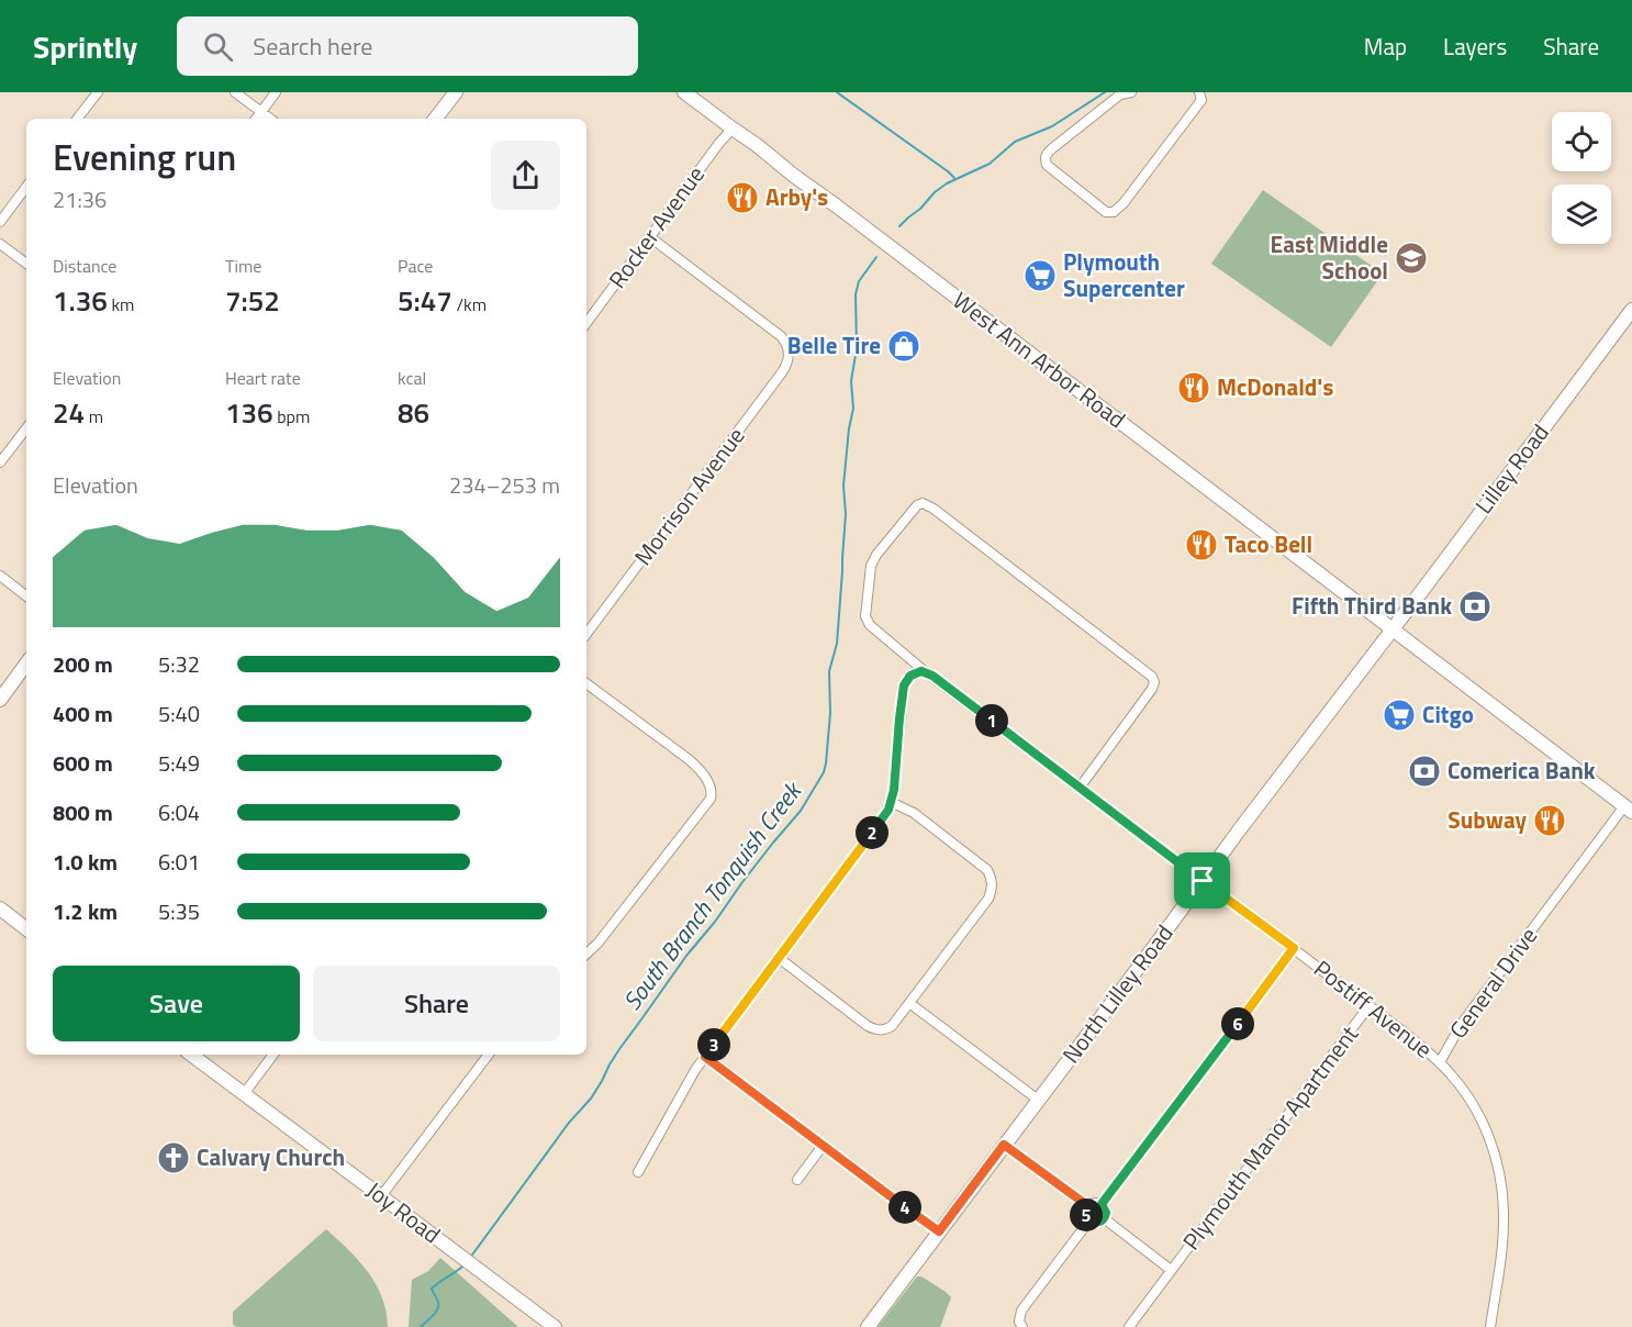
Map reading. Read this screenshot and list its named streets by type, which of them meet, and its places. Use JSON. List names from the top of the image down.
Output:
{
  "streets": {
    "street": [
      "Rocker Avenue",
      "West Ann Arbor Road",
      "Lilley Road",
      "Morrison Avenue",
      "General Drive",
      "North Lilley Road",
      "Postiff Avenue",
      "Plymouth Manor Apartment",
      "Joy Road"
    ]
  },
  "crossings": [
    ["Rocker Avenue", "West Ann Arbor Road"],
    ["Rocker Avenue", "Morrison Avenue"],
    ["West Ann Arbor Road", "Lilley Road"],
    ["West Ann Arbor Road", "General Drive"],
    ["West Ann Arbor Road", "North Lilley Road"],
    ["Lilley Road", "North Lilley Road"],
    ["General Drive", "Postiff Avenue"],
    ["North Lilley Road", "Postiff Avenue"],
    ["Postiff Avenue", "Plymouth Manor Apartment"]
  ],
  "water": ["South Branch Tonquish Creek"],
  "places": {
    "restaurant": [
      "Arby's",
      "McDonald's",
      "Taco Bell",
      "Subway"
    ],
    "school or university": ["East Middle School"],
    "supermarket": ["Plymouth Supercenter", "Citgo"],
    "shop": ["Belle Tire"],
    "bank": ["Fifth Third Bank", "Comerica Bank"],
    "church": ["Calvary Church"]
  },
  "page": {
    "header": "Sprintly",
    "search": "Search here",
    "nav": ["Map", "Layers", "Share"],
    "heading": ["Evening run", "21:36"],
    "stats": [
      ["Distance", "1.36 km"],
      ["Time", "7:52"],
      ["Pace", "5:47 /km"],
      ["Elevation", "24 m"],
      ["Heart rate", "136 bpm"],
      ["kcal", "86"]
    ],
    "chart": ["Elevation", "234–253 m"],
    "list": [
      {
        "name": "200 m",
        "note": "5:32"
      },
      {
        "name": "400 m",
        "note": "5:40"
      },
      {
        "name": "600 m",
        "note": "5:49"
      },
      {
        "name": "800 m",
        "note": "6:04"
      },
      {
        "name": "1.0 km",
        "note": "6:01"
      },
      {
        "name": "1.2 km",
        "note": "5:35"
      }
    ],
    "pins": [
      "1",
      "2",
      "6",
      "3",
      "4",
      "5"
    ],
    "buttons": ["Save", "Share"]
  }
}
